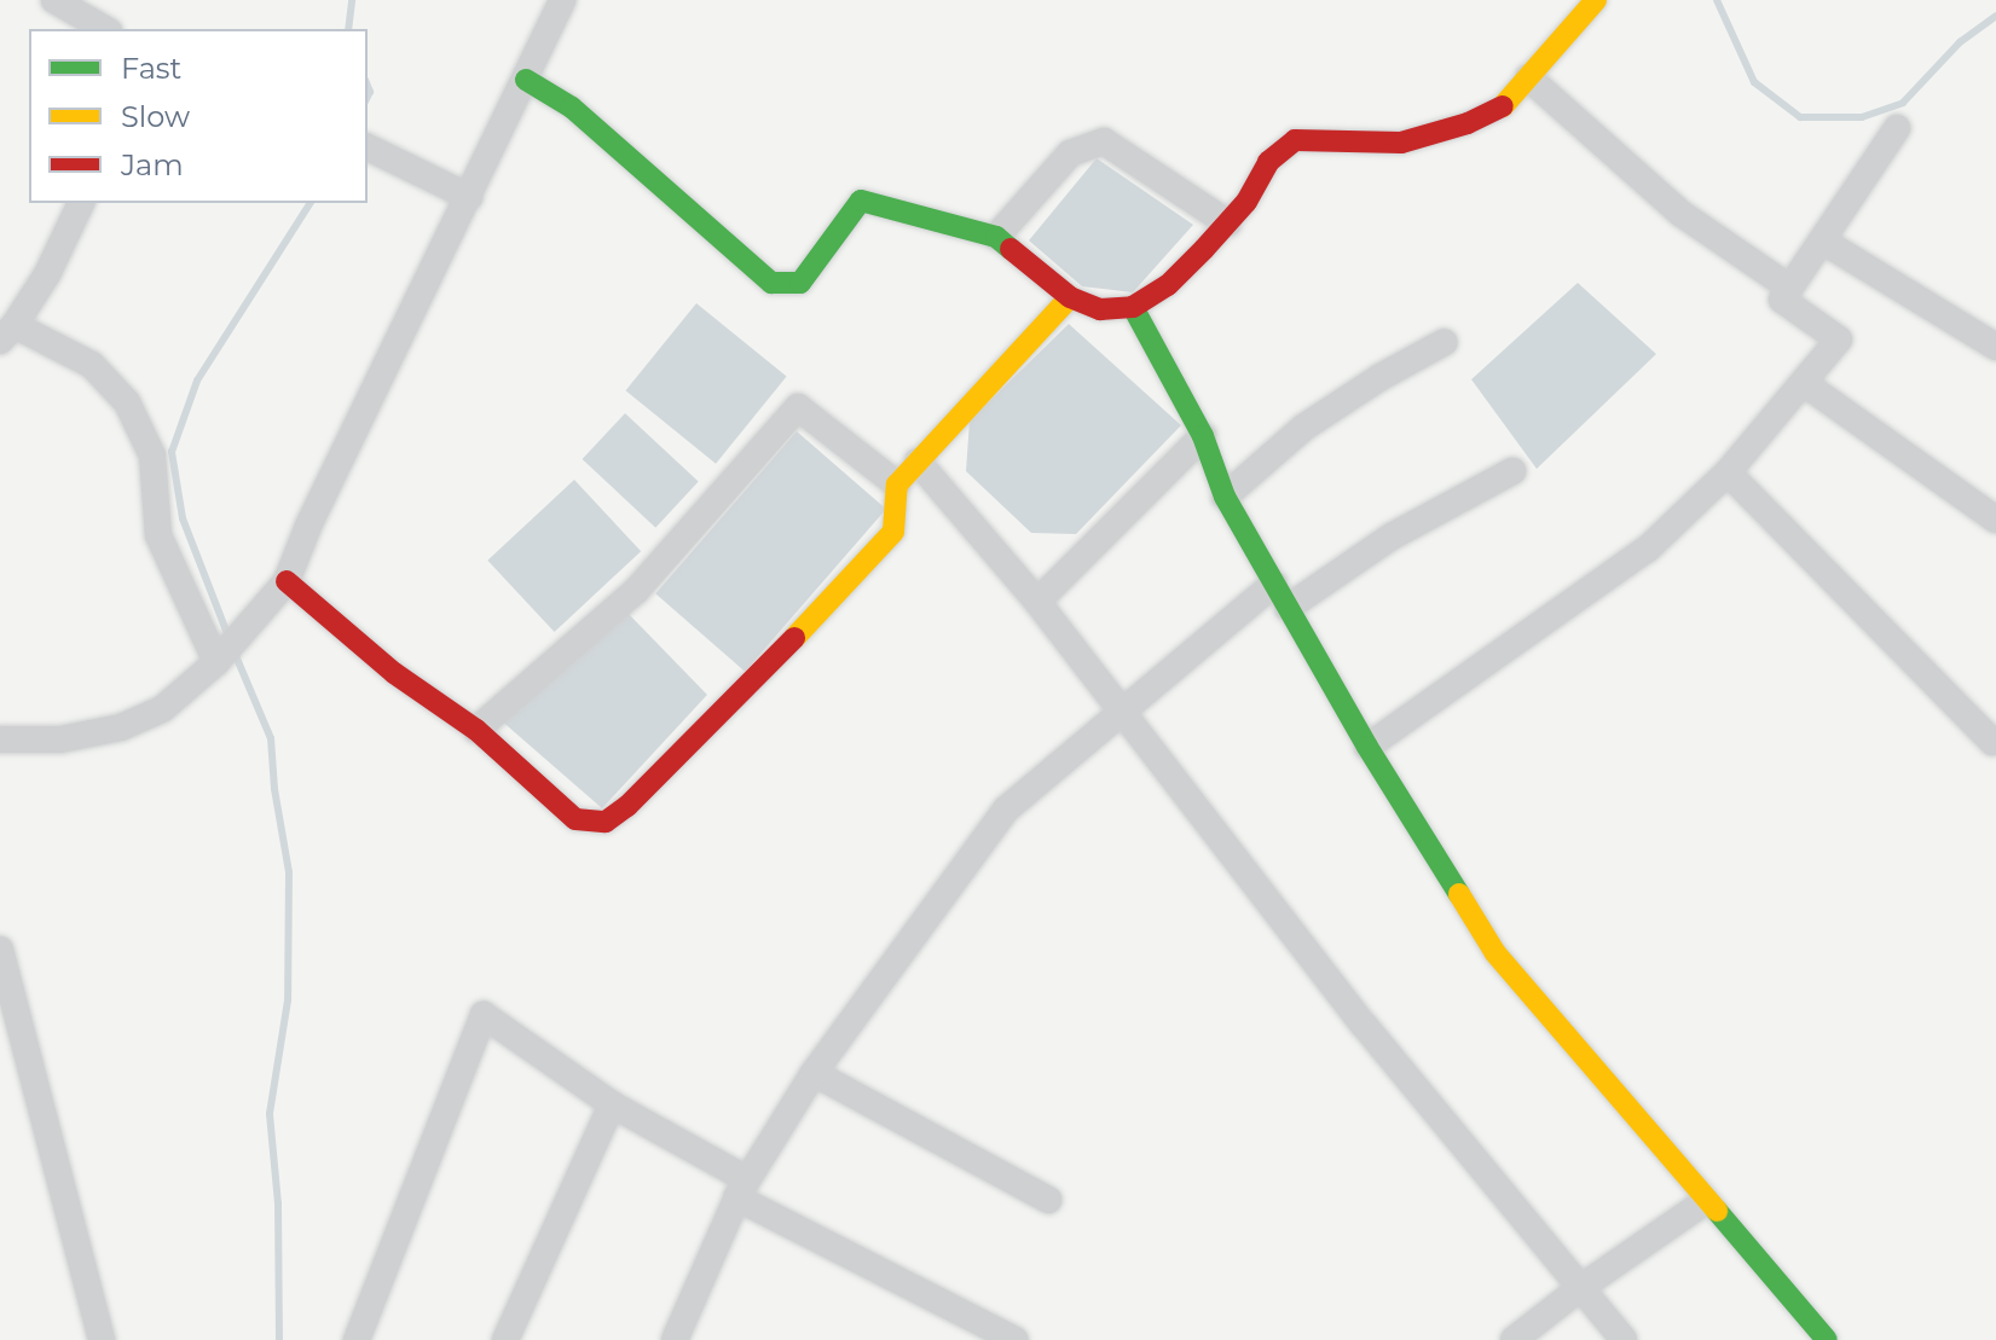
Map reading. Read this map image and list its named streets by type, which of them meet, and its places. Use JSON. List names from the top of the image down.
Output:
{
  "legend": ["Fast", "Slow", "Jam"]
}
